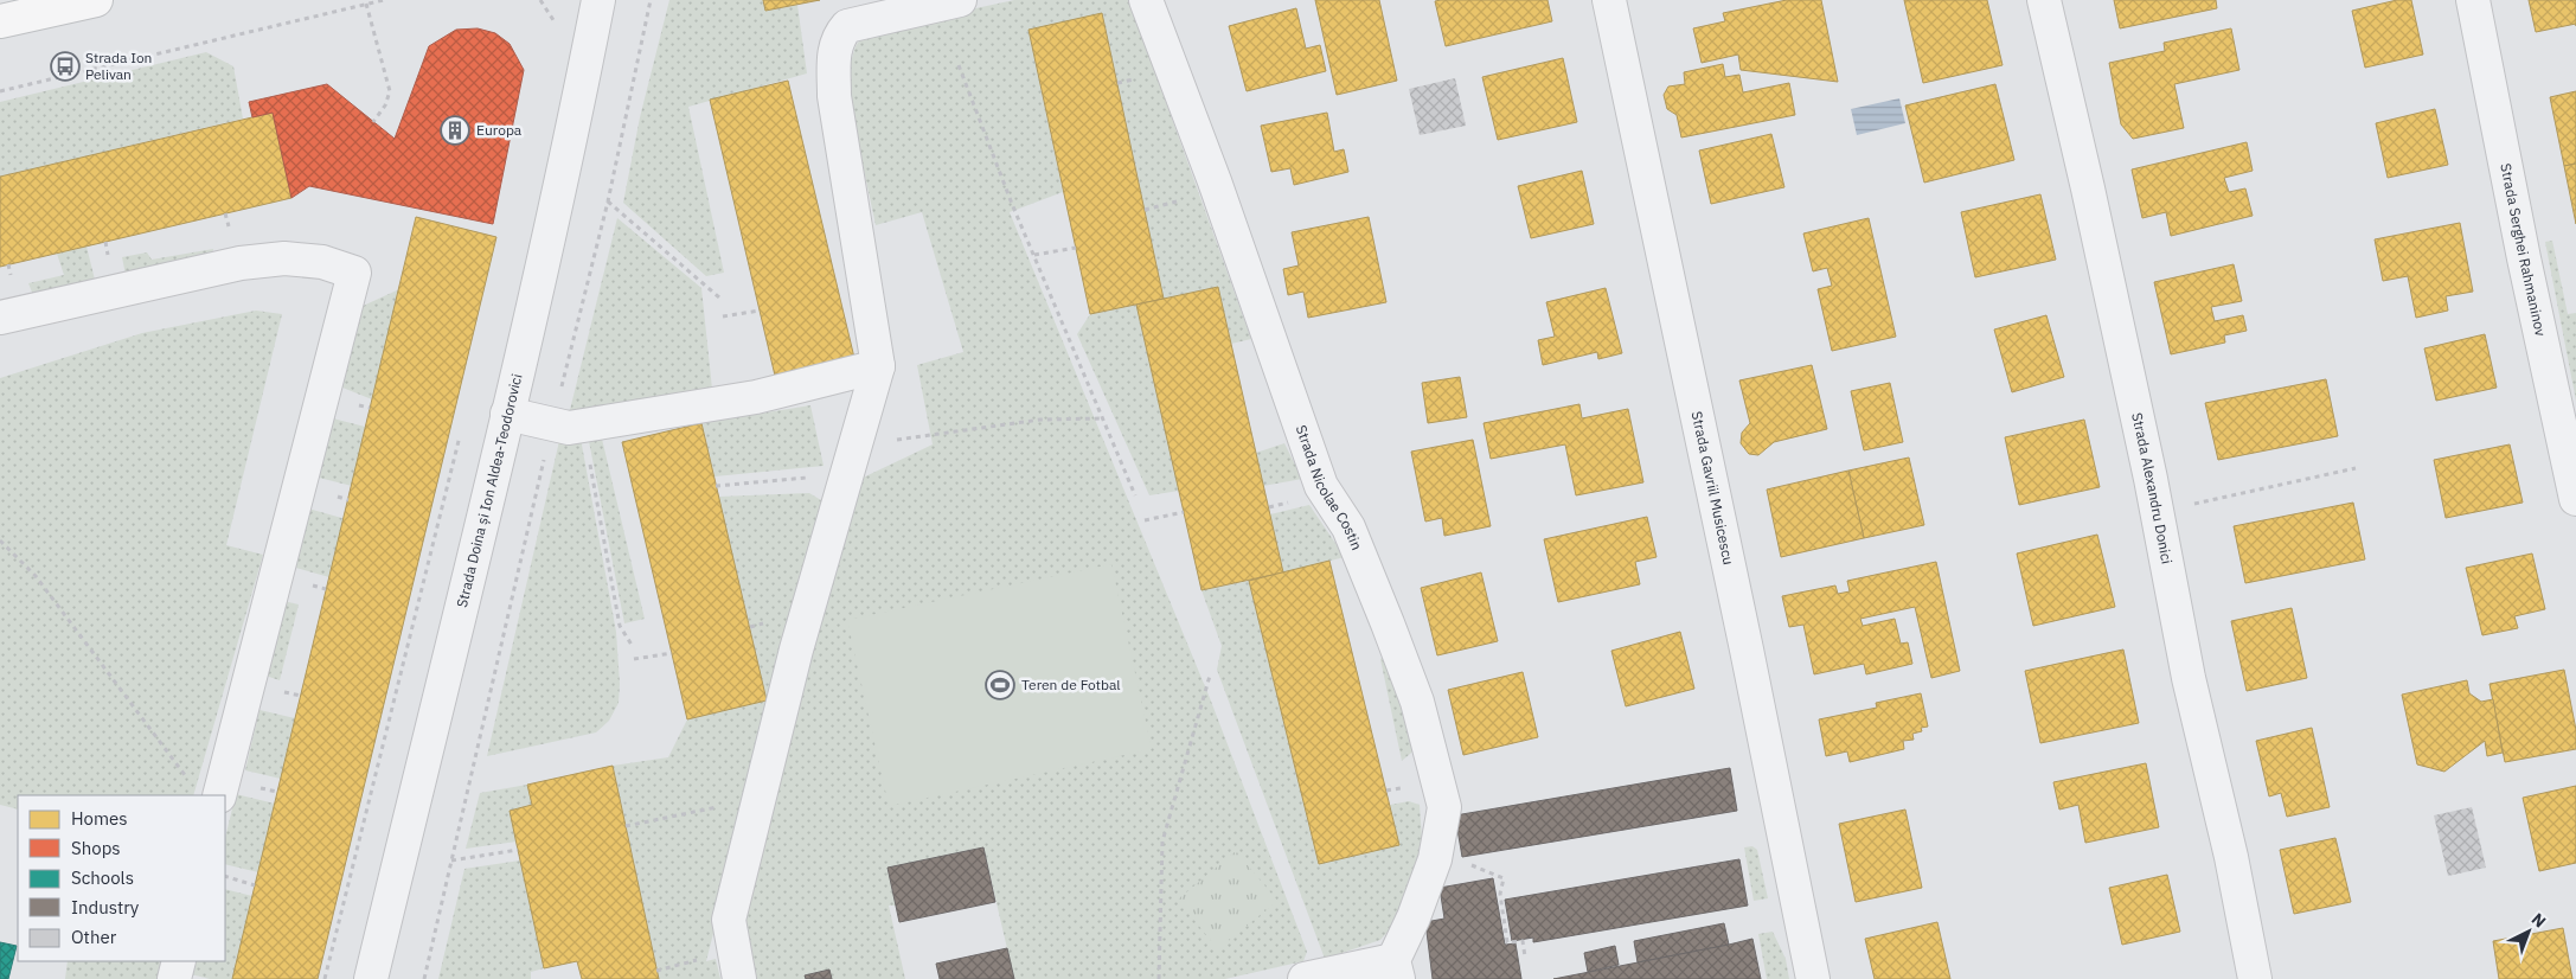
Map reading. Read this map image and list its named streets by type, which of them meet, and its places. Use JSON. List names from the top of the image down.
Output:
{
  "streets": {
    "street": [
      "Strada Serghei Rahmaninov",
      "Strada Nicolae Costin",
      "Strada Gavriil Musicescu",
      "Strada Alexandru Donici",
      "Strada Doina și Ion Aldea-Teodorovici"
    ]
  },
  "places": {
    "bus stop": ["Strada Ion Pelivan"],
    "building": ["Europa"],
    "sports": ["Teren de Fotbal"]
  },
  "legend": [
    "Homes",
    "Shops",
    "Schools",
    "Industry",
    "Other"
  ],
  "north": "top right"
}
